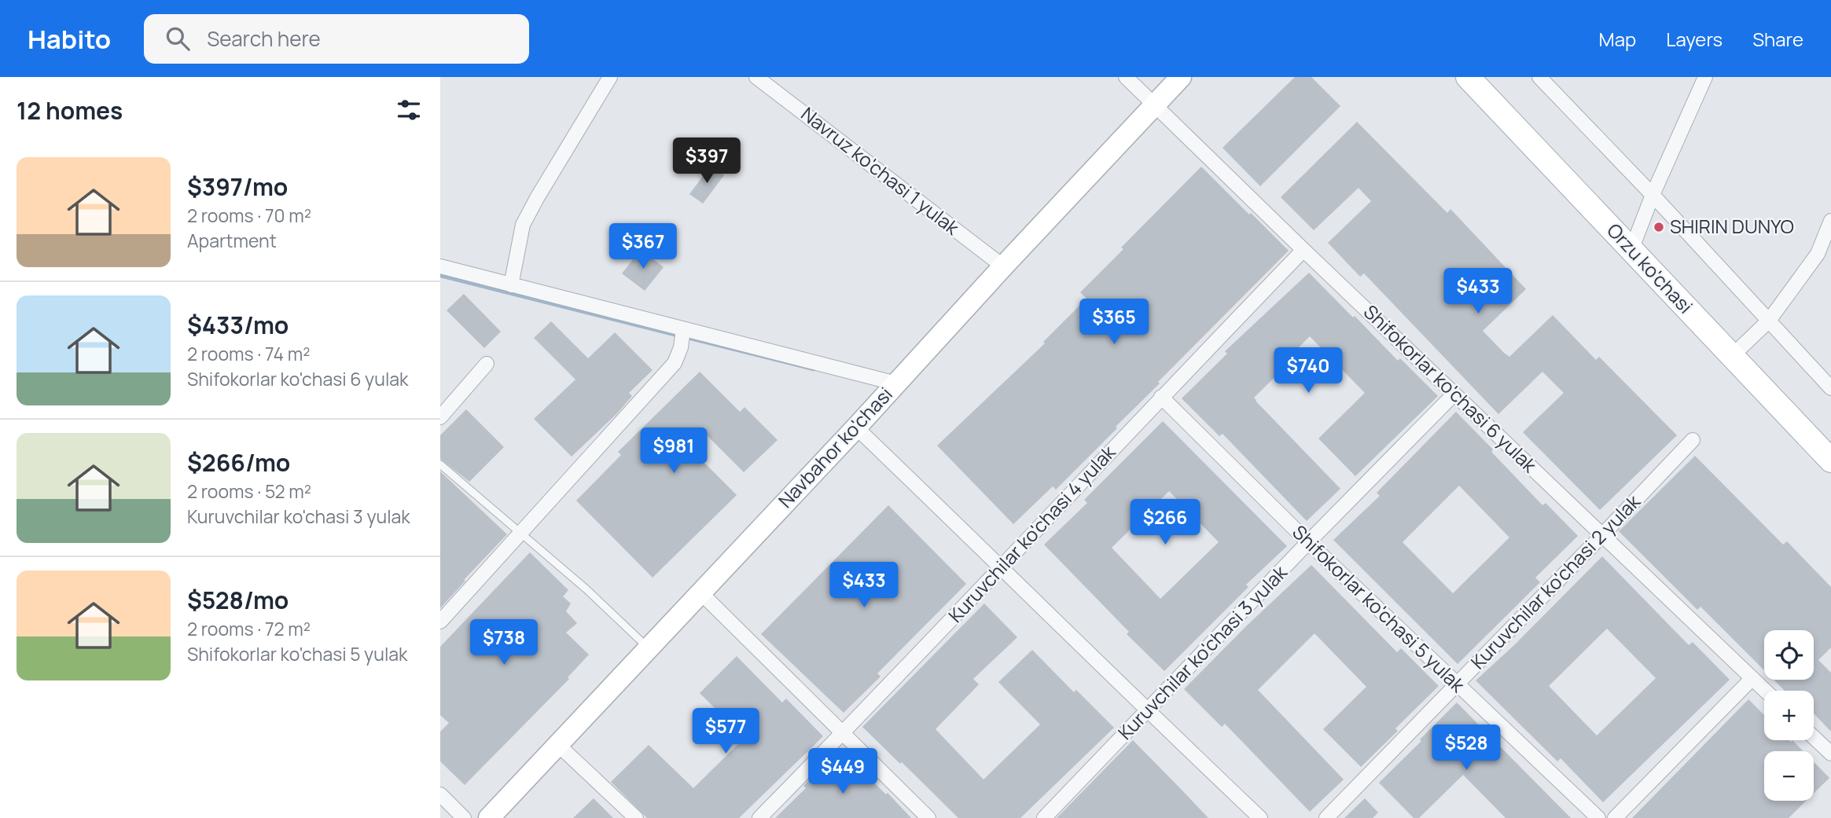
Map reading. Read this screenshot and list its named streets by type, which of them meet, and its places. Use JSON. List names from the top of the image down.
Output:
{
  "streets": {
    "main road": ["Orzu ko'chasi", "Navbahor ko'chasi"],
    "street": [
      "Navruz ko'chasi 1 yulak",
      "Shifokorlar ko'chasi 6 yulak",
      "Kuruvchilar ko'chasi 4 yulak",
      "Kuruvchilar ko'chasi 2 yulak",
      "Shifokorlar ko'chasi 5 yulak",
      "Kuruvchilar ko'chasi 3 yulak"
    ]
  },
  "crossings": [
    ["Navruz ko'chasi 1 yulak", "Navbahor ko'chasi"],
    ["Shifokorlar ko'chasi 6 yulak", "Navbahor ko'chasi"],
    ["Shifokorlar ko'chasi 6 yulak", "Kuruvchilar ko'chasi 4 yulak"],
    ["Shifokorlar ko'chasi 6 yulak", "Kuruvchilar ko'chasi 2 yulak"],
    ["Shifokorlar ko'chasi 6 yulak", "Kuruvchilar ko'chasi 3 yulak"],
    ["Kuruvchilar ko'chasi 4 yulak", "Shifokorlar ko'chasi 5 yulak"],
    ["Kuruvchilar ko'chasi 2 yulak", "Shifokorlar ko'chasi 5 yulak"],
    ["Shifokorlar ko'chasi 5 yulak", "Kuruvchilar ko'chasi 3 yulak"]
  ],
  "places": ["SHIRIN DUNYO"],
  "page": {
    "header": "Habito",
    "search": "Search here",
    "nav": ["Map", "Layers", "Share"],
    "heading": "12 homes",
    "price": [
      "$397",
      "$367",
      "$433",
      "$365",
      "$740",
      "$981",
      "$266",
      "$433",
      "$738",
      "$577",
      "$528",
      "$449"
    ],
    "list": [
      {
        "name": "$397/mo",
        "note": "2 rooms · 70 m² · Apartment"
      },
      {
        "name": "$433/mo",
        "note": "2 rooms · 74 m² · Shifokorlar ko'chasi 6 yulak"
      },
      {
        "name": "$266/mo",
        "note": "2 rooms · 52 m² · Kuruvchilar ko'chasi 3 yulak"
      },
      {
        "name": "$528/mo",
        "note": "2 rooms · 72 m² · Shifokorlar ko'chasi 5 yulak"
      }
    ],
    "map_buttons": ["+", "−"]
  }
}
